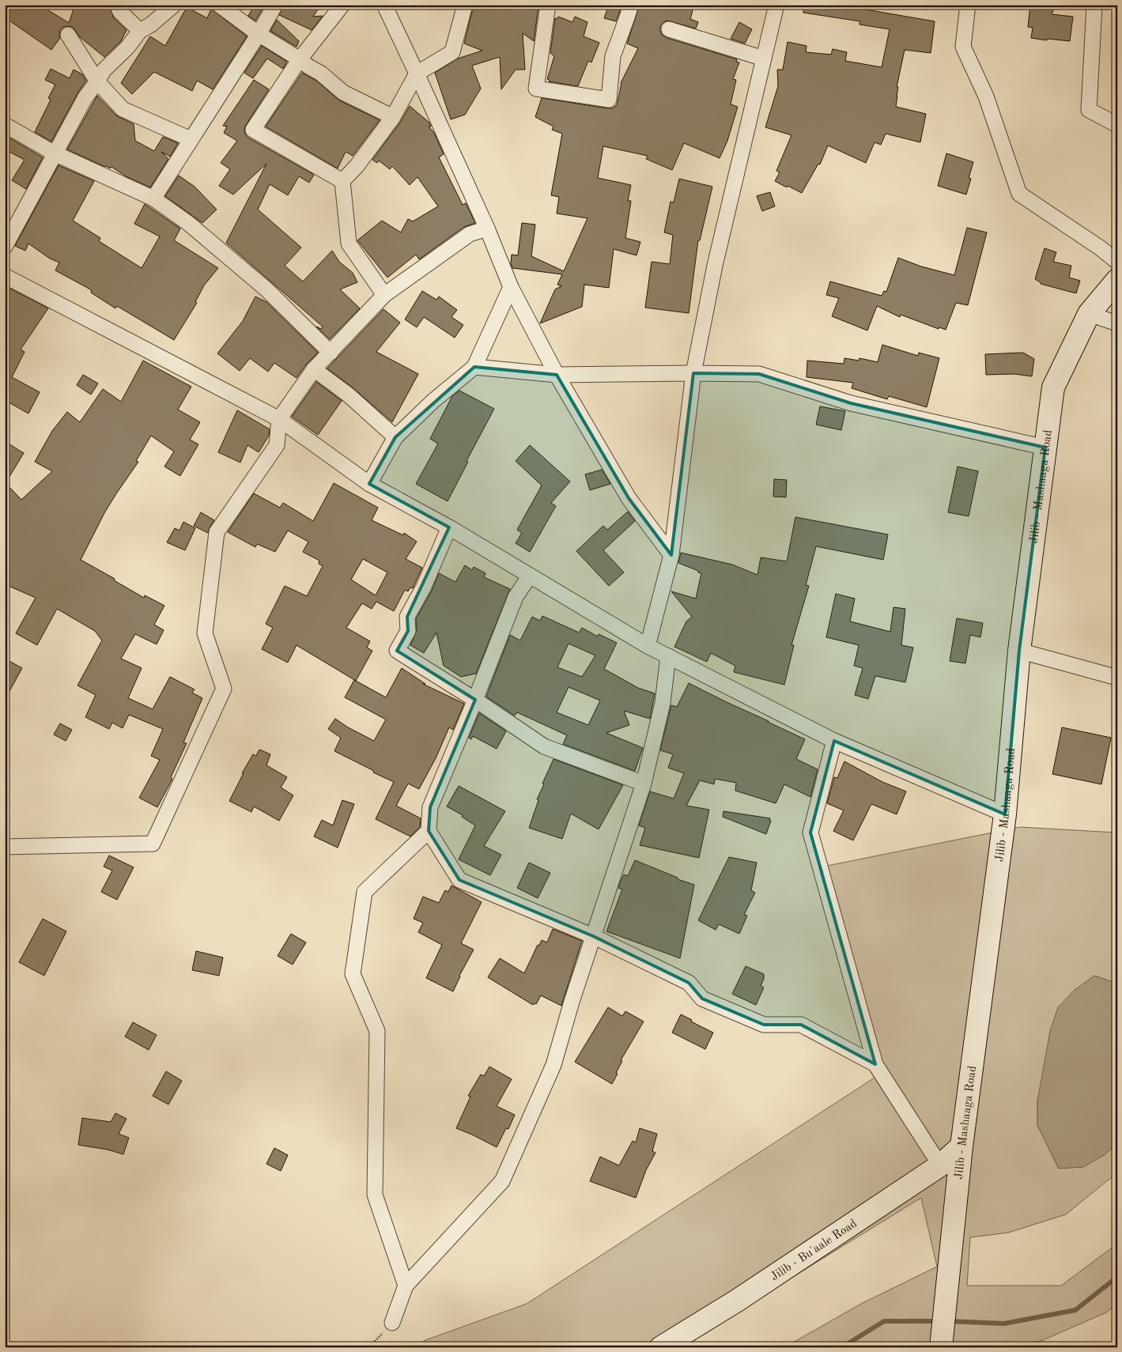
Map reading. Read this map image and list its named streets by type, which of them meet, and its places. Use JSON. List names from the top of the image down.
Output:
{
  "streets": {
    "main road": ["Jilib - Mashaaga Road", "Jilib - Bu'aale Road"]
  },
  "crossings": [
    ["Jilib - Mashaaga Road", "Jilib - Bu'aale Road"]
  ]
}
